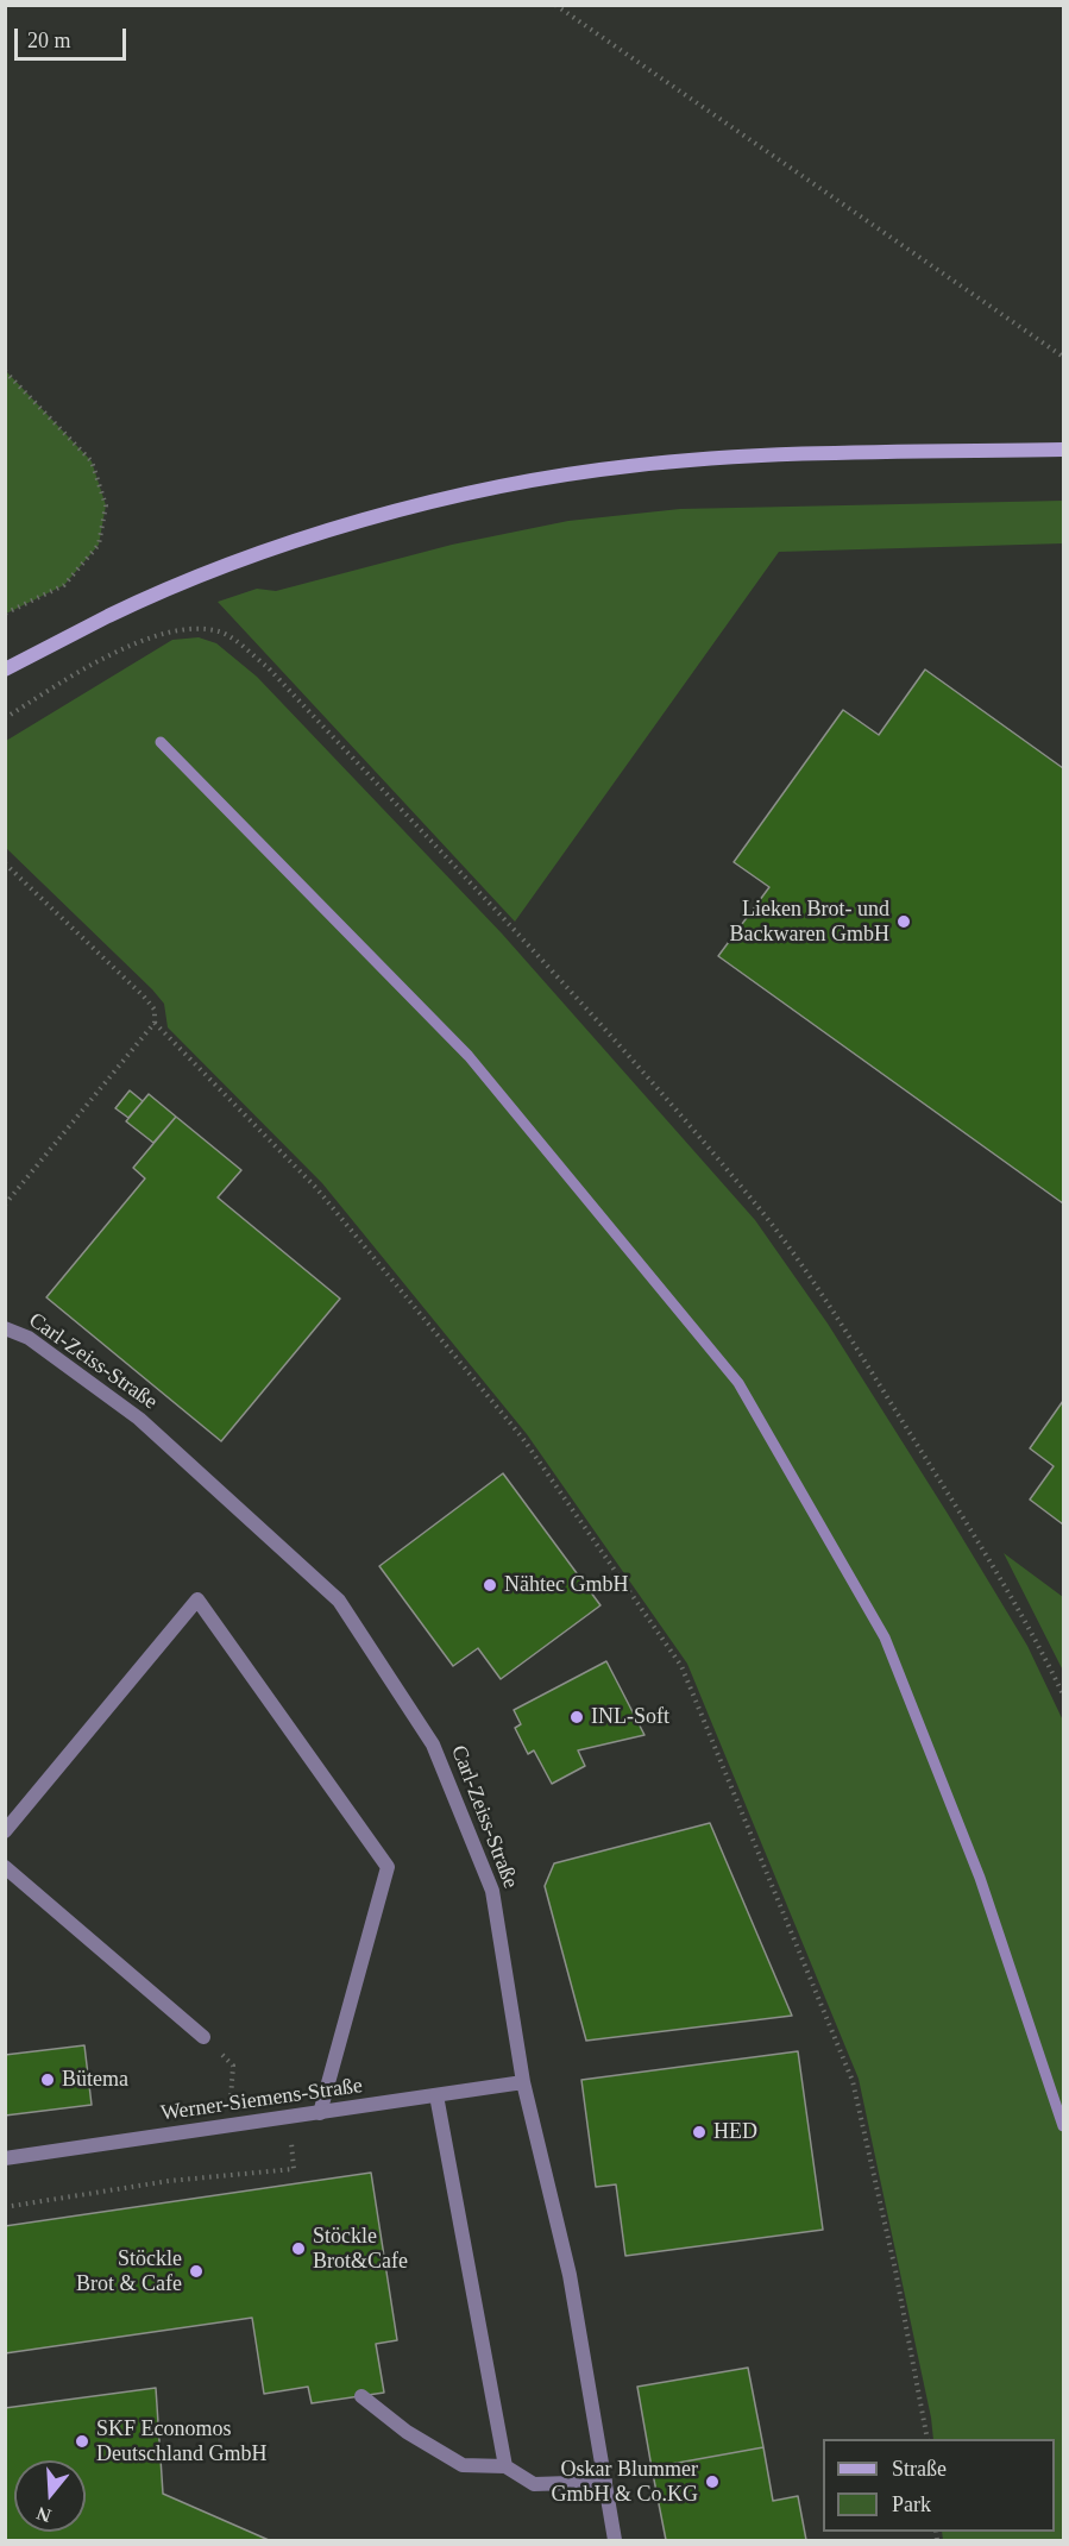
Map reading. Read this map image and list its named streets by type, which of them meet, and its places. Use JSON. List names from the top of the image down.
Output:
{
  "streets": {
    "street": ["Carl-Zeiss-Straße", "Werner-Siemens-Straße"]
  },
  "crossings": [
    ["Carl-Zeiss-Straße", "Werner-Siemens-Straße"]
  ],
  "places": [
    "Lieken Brot- und Backwaren GmbH",
    "Nähtec GmbH",
    "INL-Soft",
    "Bütema",
    "HED",
    "Stöckle Brot&Cafe",
    "Stöckle Brot & Cafe",
    "SKF Economos Deutschland GmbH",
    "Oskar Blummer GmbH & Co.KG"
  ],
  "legend": ["Straße", "Park"],
  "scale_bar": "20 m",
  "north": "bottom"
}
